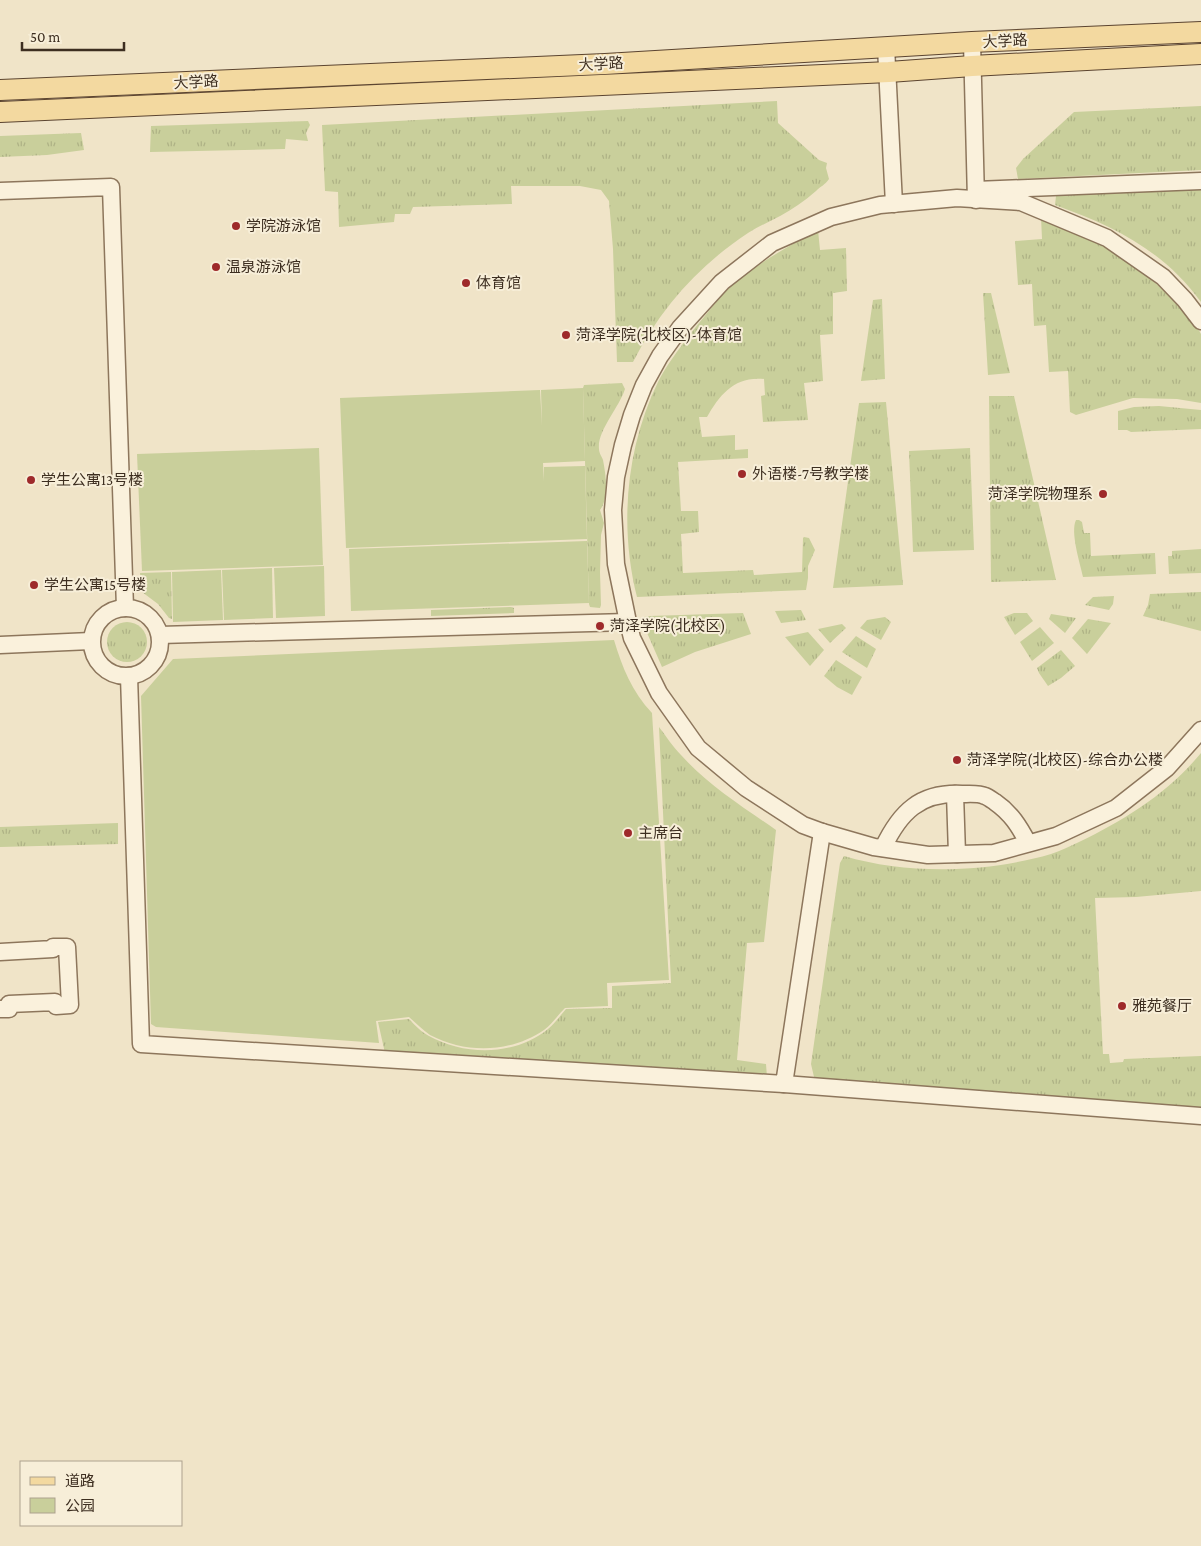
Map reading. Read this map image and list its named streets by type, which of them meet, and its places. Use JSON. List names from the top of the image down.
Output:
{
  "streets": {
    "main road": ["大学路"]
  },
  "places": [
    "学院游泳馆",
    "温泉游泳馆",
    "体育馆",
    "菏泽学院(北校区)-体育馆",
    "外语楼-7号教学楼",
    "学生公寓13号楼",
    "菏泽学院物理系",
    "学生公寓15号楼",
    "菏泽学院(北校区)",
    "菏泽学院(北校区)-综合办公楼",
    "主席台",
    "雅苑餐厅"
  ],
  "legend": ["道路", "公园"],
  "scale_bar": "50 m"
}
